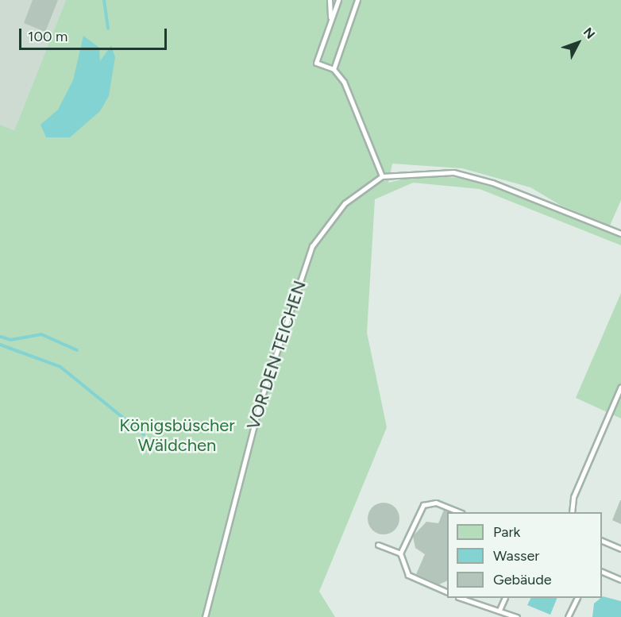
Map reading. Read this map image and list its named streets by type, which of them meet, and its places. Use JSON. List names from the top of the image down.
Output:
{
  "streets": {
    "lane": ["VOR DEN TEICHEN"]
  },
  "parks": ["Königsbüscher Wäldchen"],
  "legend": ["Park", "Wasser", "Gebäude"],
  "scale_bar": "100 m",
  "north": "top right"
}
